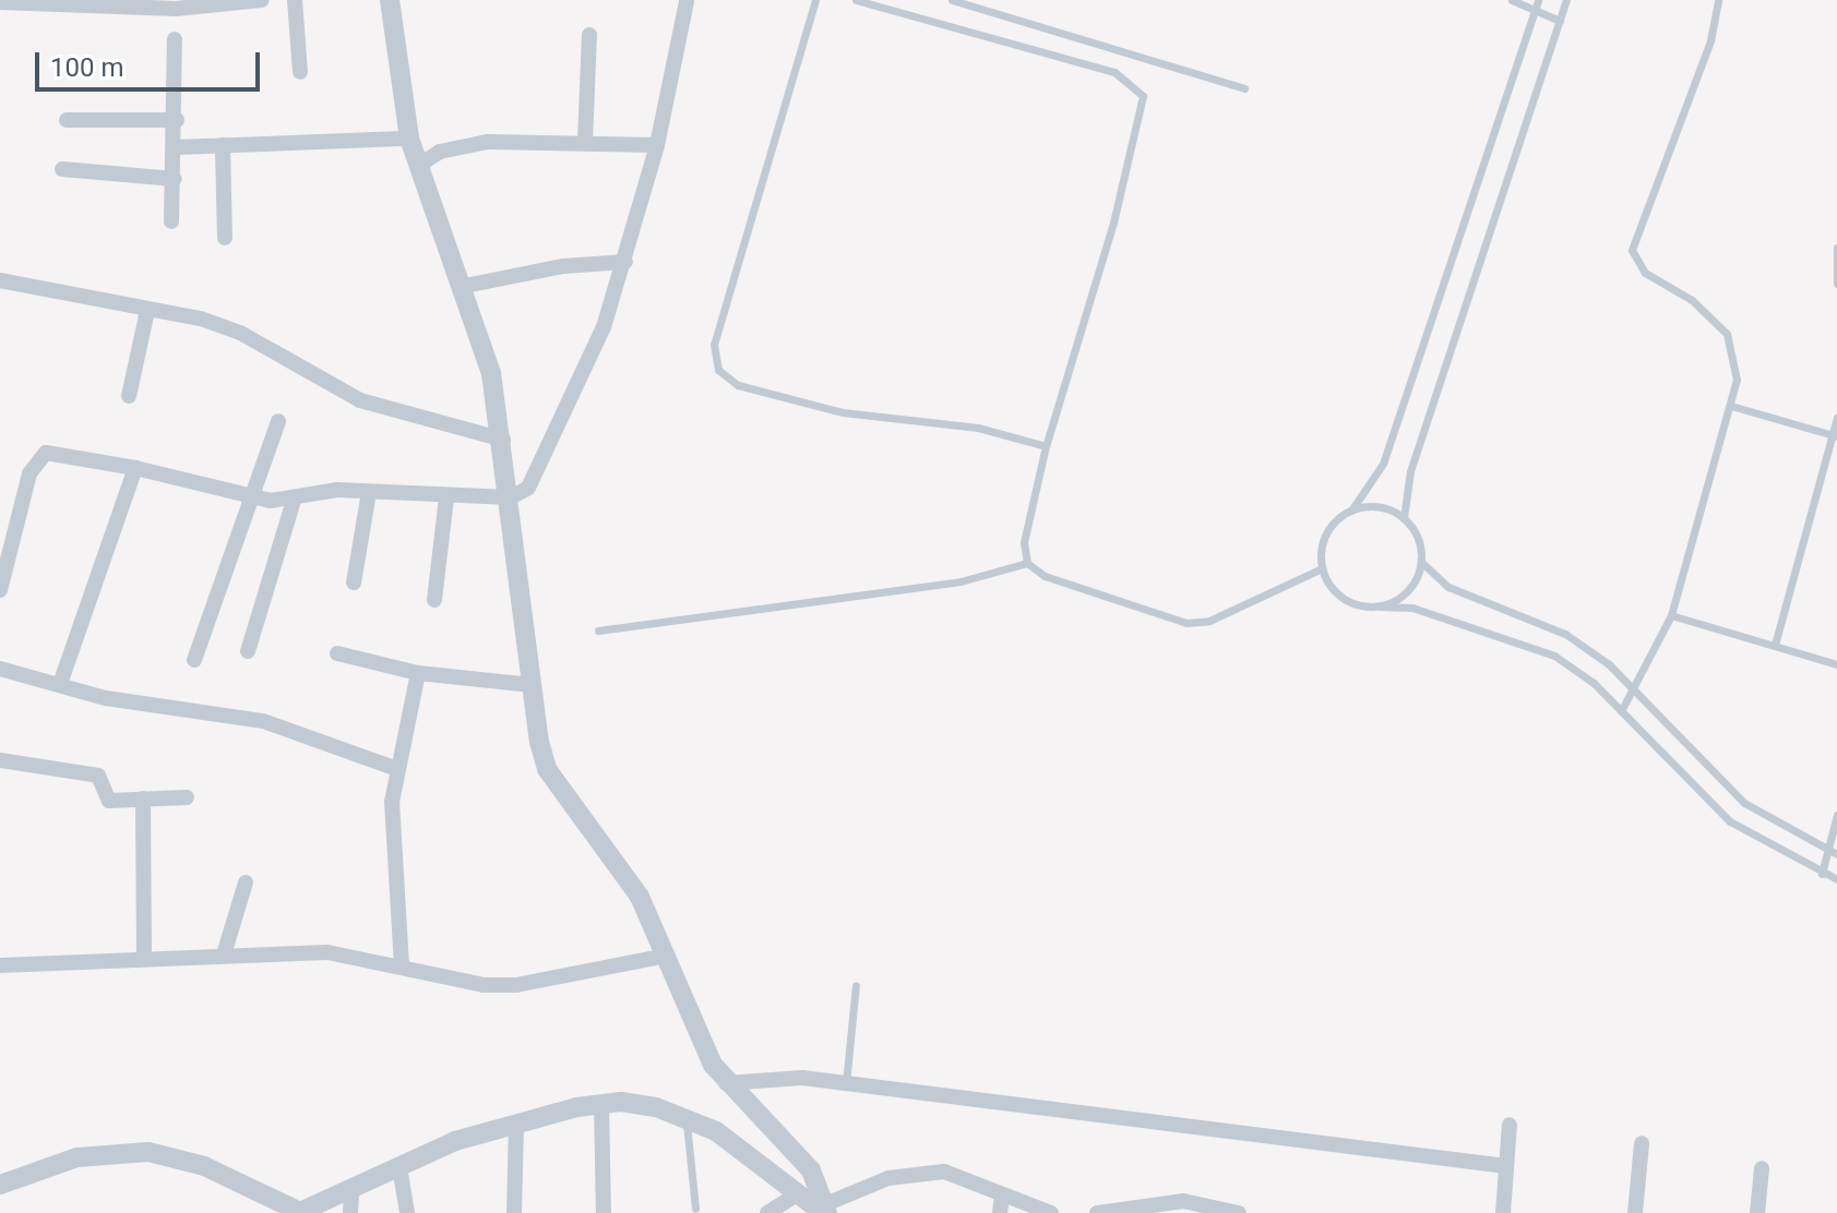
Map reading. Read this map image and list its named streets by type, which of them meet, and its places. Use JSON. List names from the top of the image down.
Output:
{
  "scale_bar": "100 m"
}
